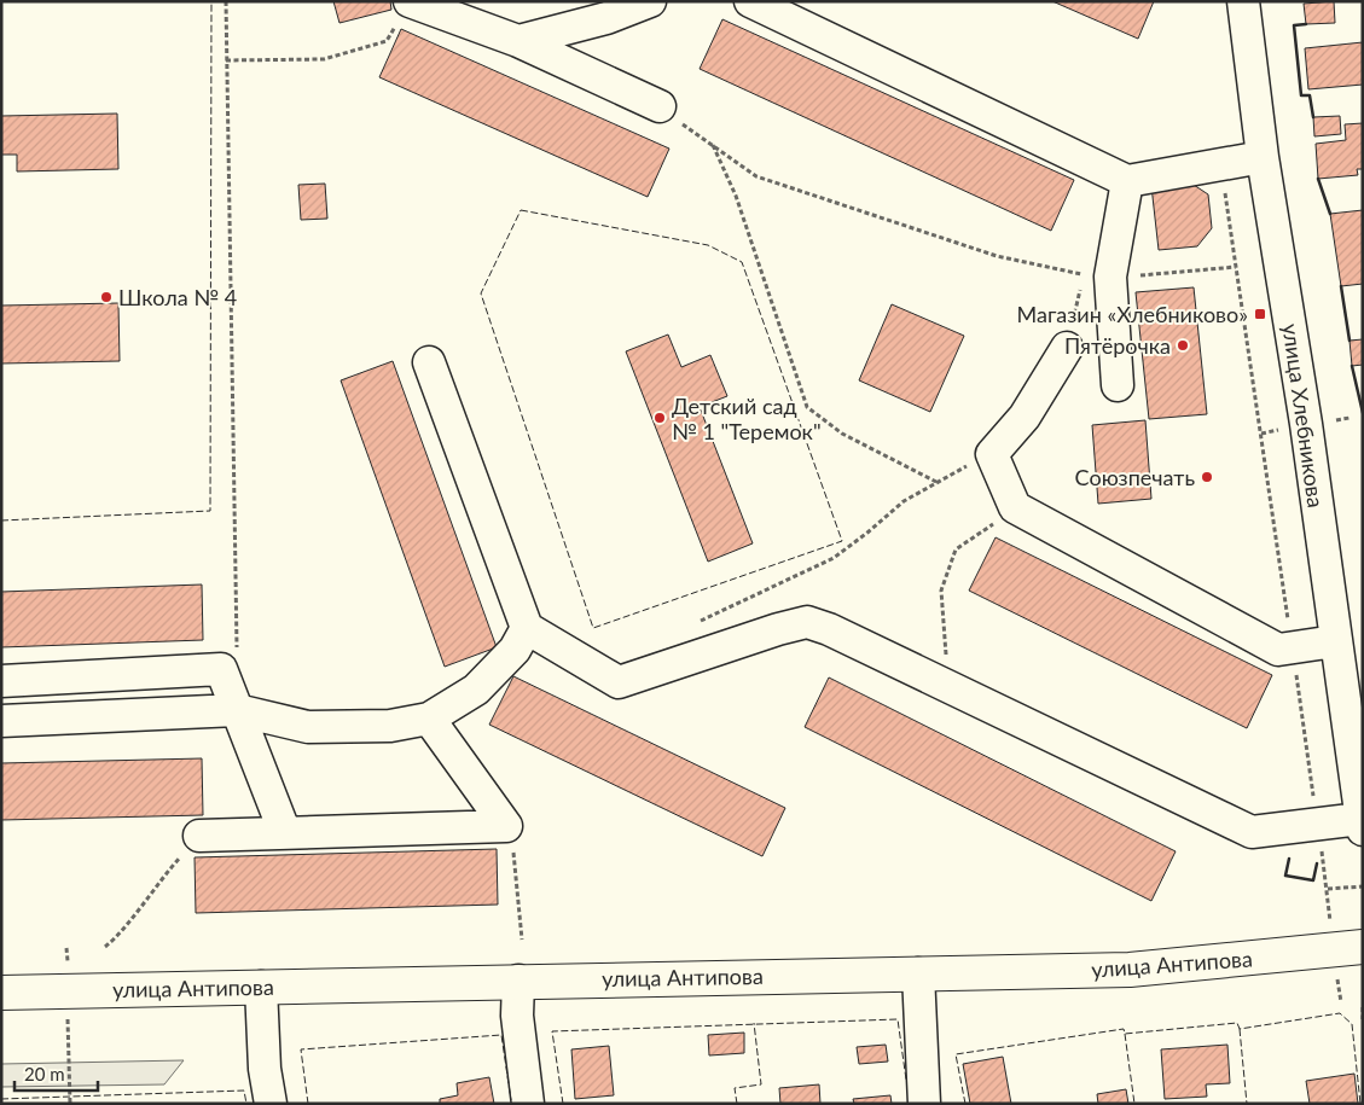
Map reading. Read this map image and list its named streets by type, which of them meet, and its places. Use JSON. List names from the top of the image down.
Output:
{
  "streets": {
    "main road": ["улица Антипова"],
    "street": ["улица Хлебникова"]
  },
  "places": {
    "other": [
      "Школа № 4",
      "Пятёрочка",
      "Детский сад № 1 \"Теремок\"",
      "Союзпечать"
    ],
    "transit": ["Магазин «Хлебниково»"]
  },
  "scale_bar": "20 m"
}
